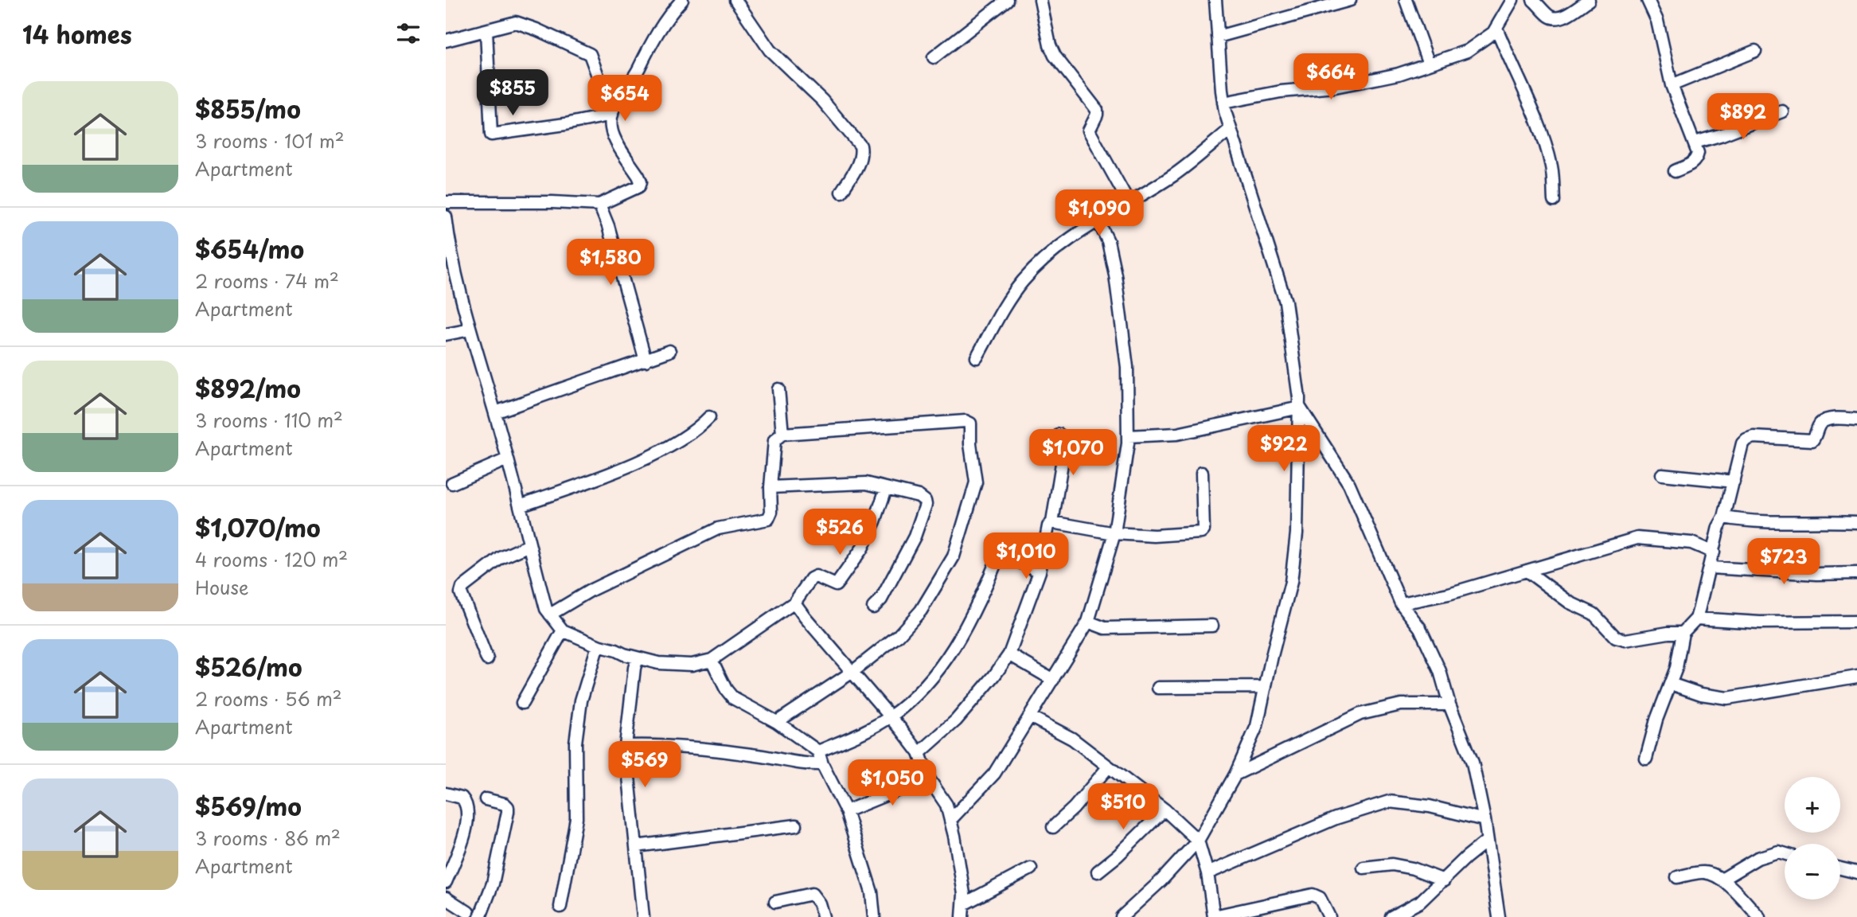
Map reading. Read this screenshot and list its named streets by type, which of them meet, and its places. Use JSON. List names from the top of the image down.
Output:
{
  "page": {
    "heading": "14 homes",
    "price": [
      "$664",
      "$855",
      "$654",
      "$892",
      "$1,090",
      "$1,580",
      "$922",
      "$1,070",
      "$526",
      "$1,010",
      "$723",
      "$569",
      "$1,050",
      "$510"
    ],
    "list": [
      {
        "name": "$855/mo",
        "note": "3 rooms · 101 m² · Apartment"
      },
      {
        "name": "$654/mo",
        "note": "2 rooms · 74 m² · Apartment"
      },
      {
        "name": "$892/mo",
        "note": "3 rooms · 110 m² · Apartment"
      },
      {
        "name": "$1,070/mo",
        "note": "4 rooms · 120 m² · House"
      },
      {
        "name": "$526/mo",
        "note": "2 rooms · 56 m² · Apartment"
      },
      {
        "name": "$569/mo",
        "note": "3 rooms · 86 m² · Apartment"
      }
    ],
    "map_buttons": ["+", "−"]
  }
}
